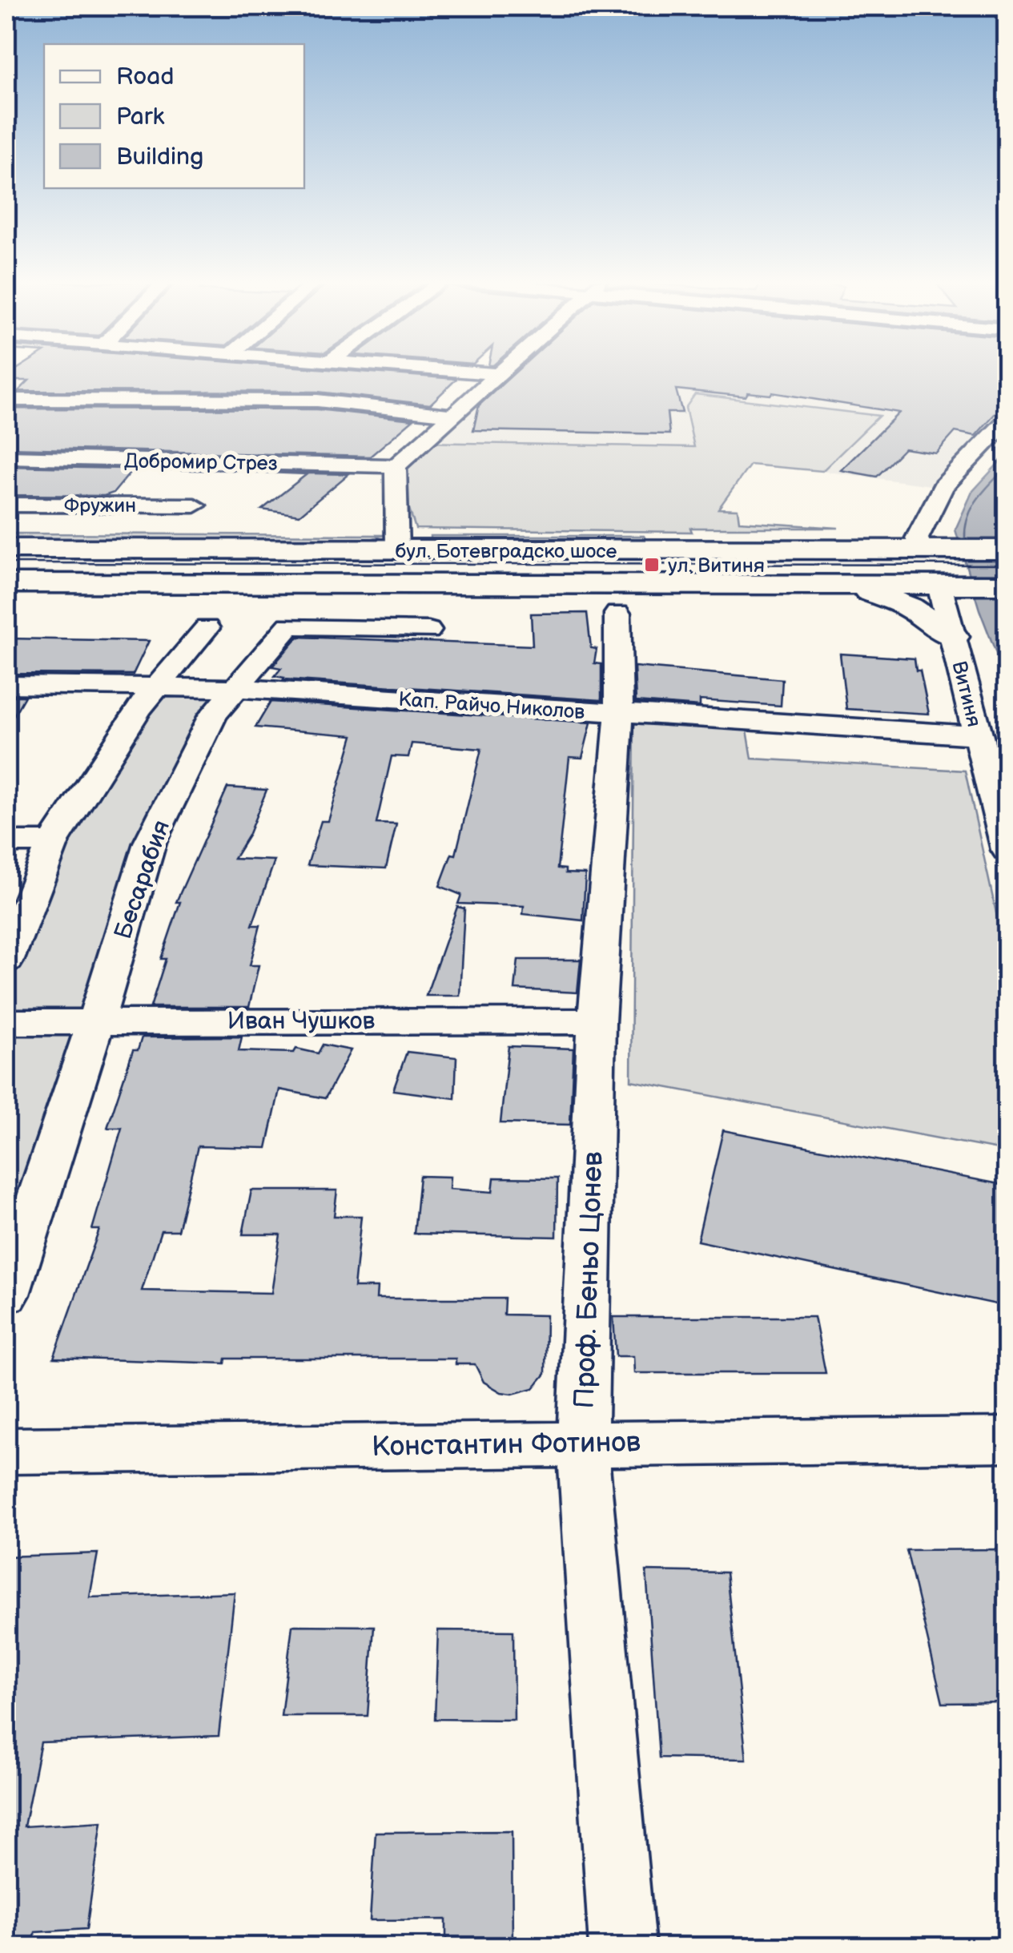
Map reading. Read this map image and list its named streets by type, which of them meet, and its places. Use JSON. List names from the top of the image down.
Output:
{
  "streets": {
    "main road": ["бул. Ботевградско шосе"],
    "street": [
      "Добромир Стрез",
      "Фружин",
      "Витиня",
      "Кап. Райчо Николов",
      "Бесарабия",
      "Иван Чушков",
      "Проф. Беньо Цонев",
      "Константин Фотинов"
    ]
  },
  "crossings": [
    ["бул. Ботевградско шосе", "Витиня"],
    ["Витиня", "Кап. Райчо Николов"],
    ["Кап. Райчо Николов", "Бесарабия"],
    ["Кап. Райчо Николов", "Проф. Беньо Цонев"],
    ["Бесарабия", "Иван Чушков"],
    ["Иван Чушков", "Проф. Беньо Цонев"],
    ["Проф. Беньо Цонев", "Константин Фотинов"]
  ],
  "places": {
    "transit": ["ул. Витиня"]
  },
  "legend": ["Road", "Park", "Building"]
}
